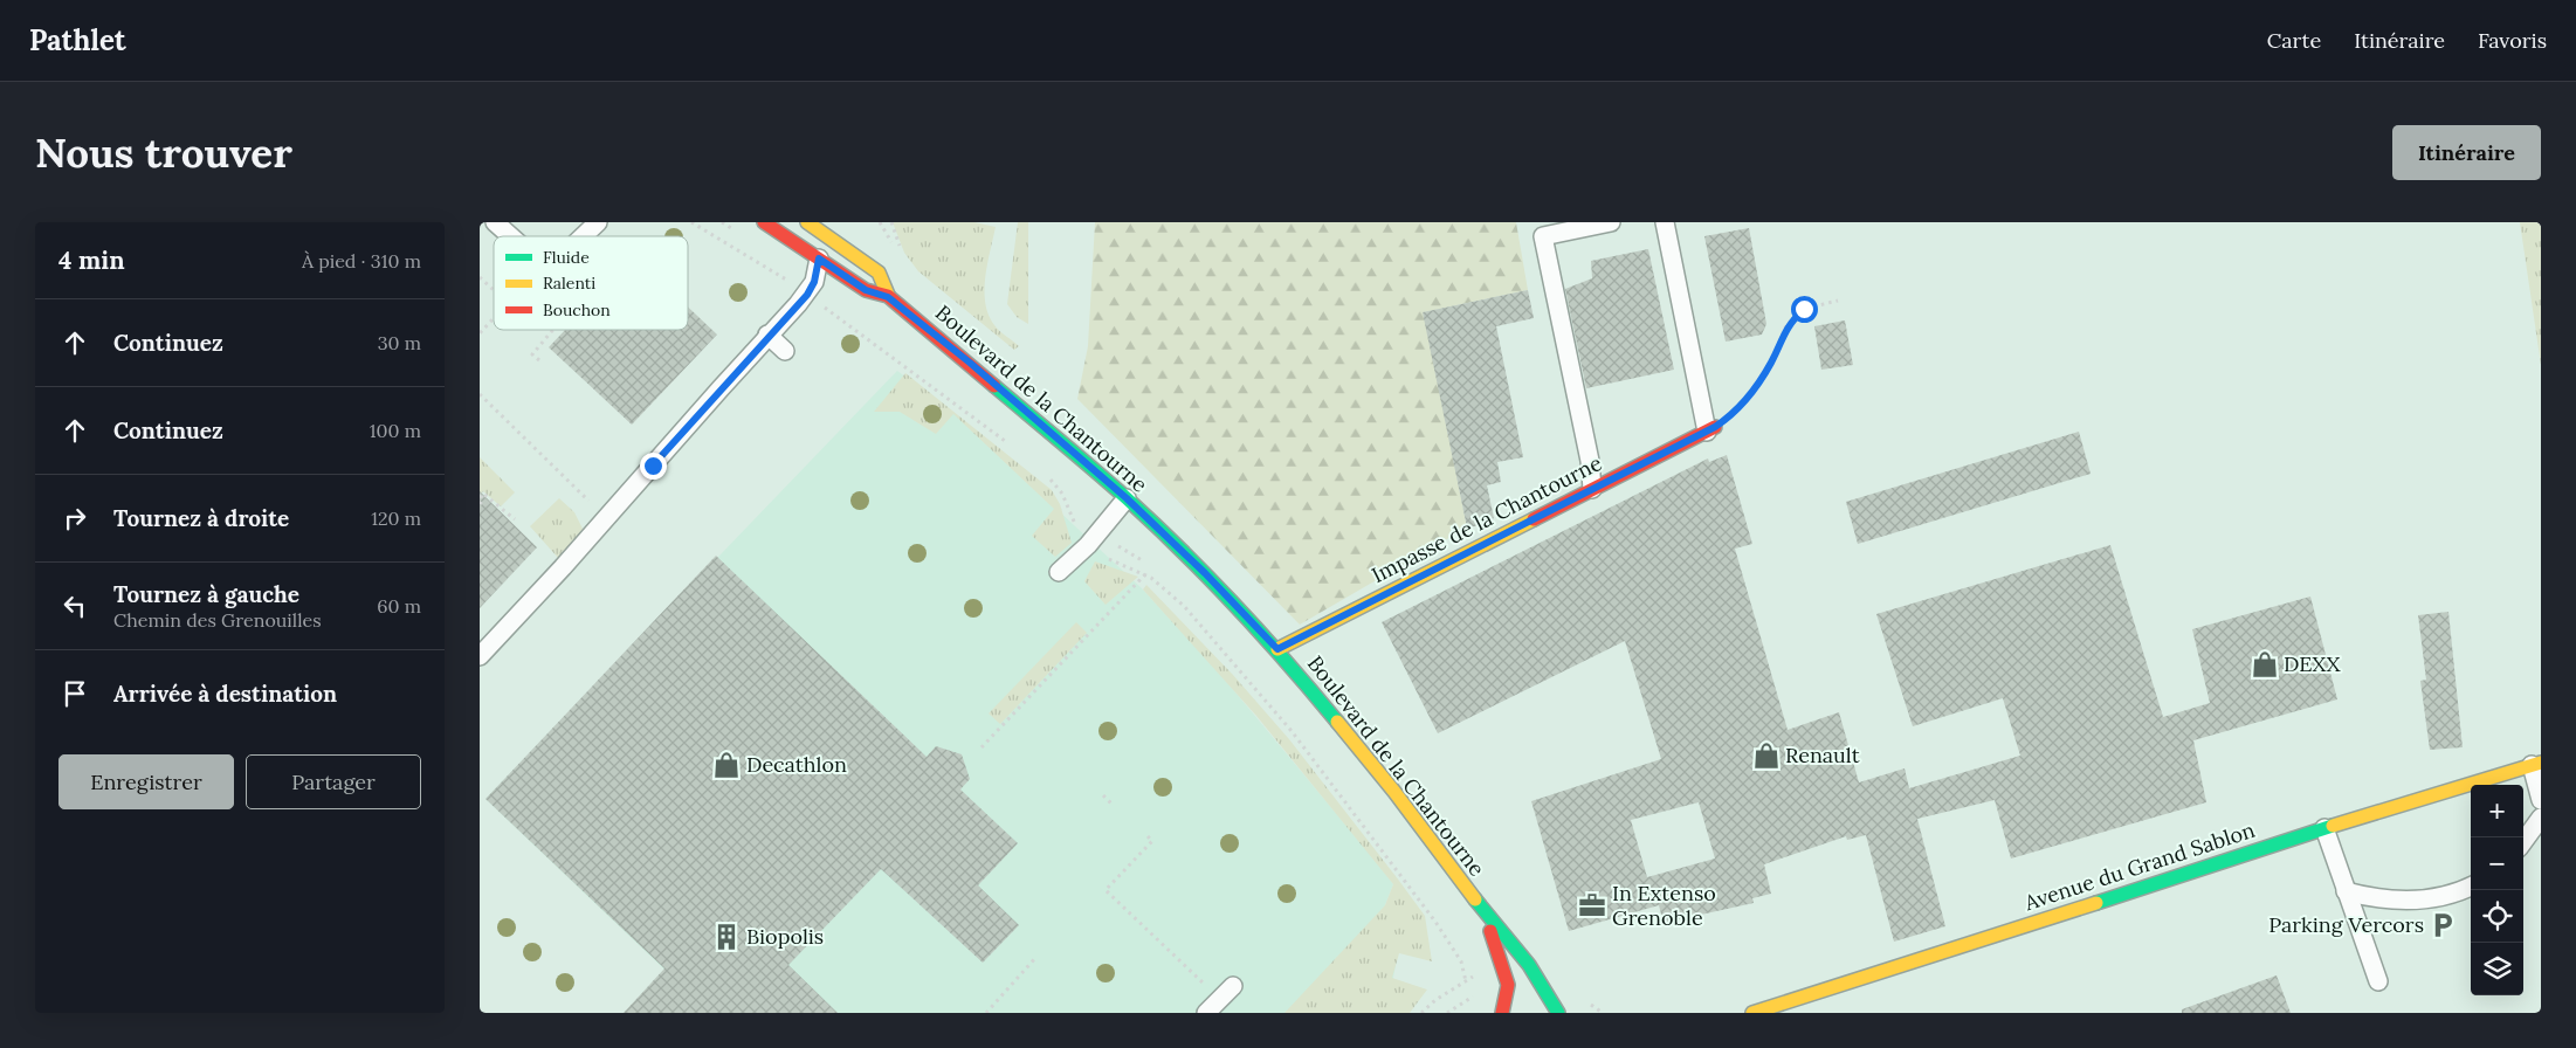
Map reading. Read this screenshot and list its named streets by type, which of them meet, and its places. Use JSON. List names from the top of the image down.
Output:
{
  "streets": {
    "street": ["Boulevard de la Chantourne", "Impasse de la Chantourne", "Avenue du Grand Sablon"]
  },
  "crossings": [
    ["Boulevard de la Chantourne", "Impasse de la Chantourne"]
  ],
  "places": {
    "shop": ["DEXX", "Renault", "Decathlon"],
    "office": ["In Extenso Grenoble"],
    "parking": ["Parking Vercors"],
    "building": ["Biopolis"]
  },
  "legend": ["Fluide", "Ralenti", "Bouchon"],
  "page": {
    "header": "Pathlet",
    "nav": ["Carte", "Itinéraire", "Favoris"],
    "buttons": [
      "Itinéraire",
      ["Enregistrer", "Partager"]
    ],
    "title": "Nous trouver",
    "heading": ["4 min", "À pied · 310 m"],
    "list": [
      ["Continuez", "30 m"],
      ["Continuez", "100 m"],
      ["Tournez à droite", "120 m"],
      ["Tournez à gauche", "Chemin des Grenouilles", "60 m"],
      "Arrivée à destination"
    ],
    "map_buttons": ["+", "−"]
  }
}
